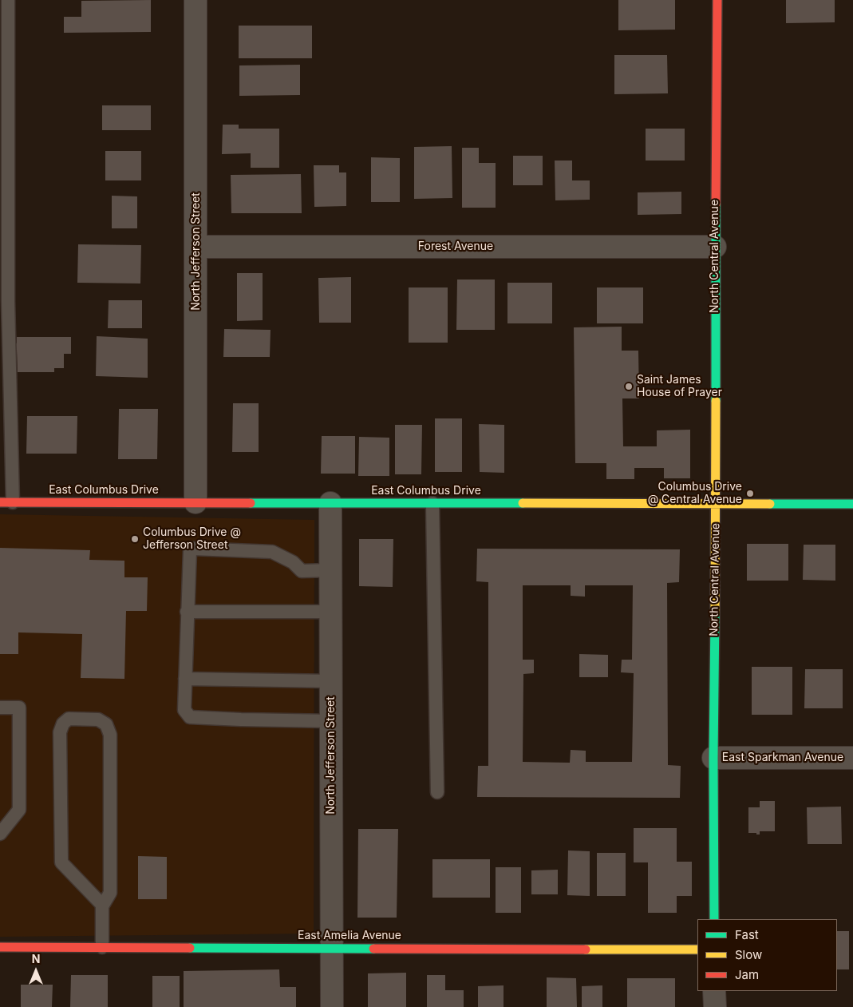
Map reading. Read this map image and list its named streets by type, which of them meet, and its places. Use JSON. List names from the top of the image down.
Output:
{
  "streets": {
    "street": [
      "Forest Avenue",
      "North Jefferson Street",
      "North Central Avenue",
      "East Columbus Drive",
      "East Sparkman Avenue",
      "East Amelia Avenue"
    ]
  },
  "crossings": [
    ["Forest Avenue", "North Jefferson Street"],
    ["Forest Avenue", "North Central Avenue"],
    ["North Jefferson Street", "East Columbus Drive"],
    ["North Jefferson Street", "East Amelia Avenue"],
    ["North Central Avenue", "East Columbus Drive"],
    ["North Central Avenue", "East Sparkman Avenue"]
  ],
  "places": ["Saint James House of Prayer", "Columbus Drive @ Central Avenue", "Columbus Drive @ Jefferson Street"],
  "legend": ["Fast", "Slow", "Jam"],
  "north": "top"
}
